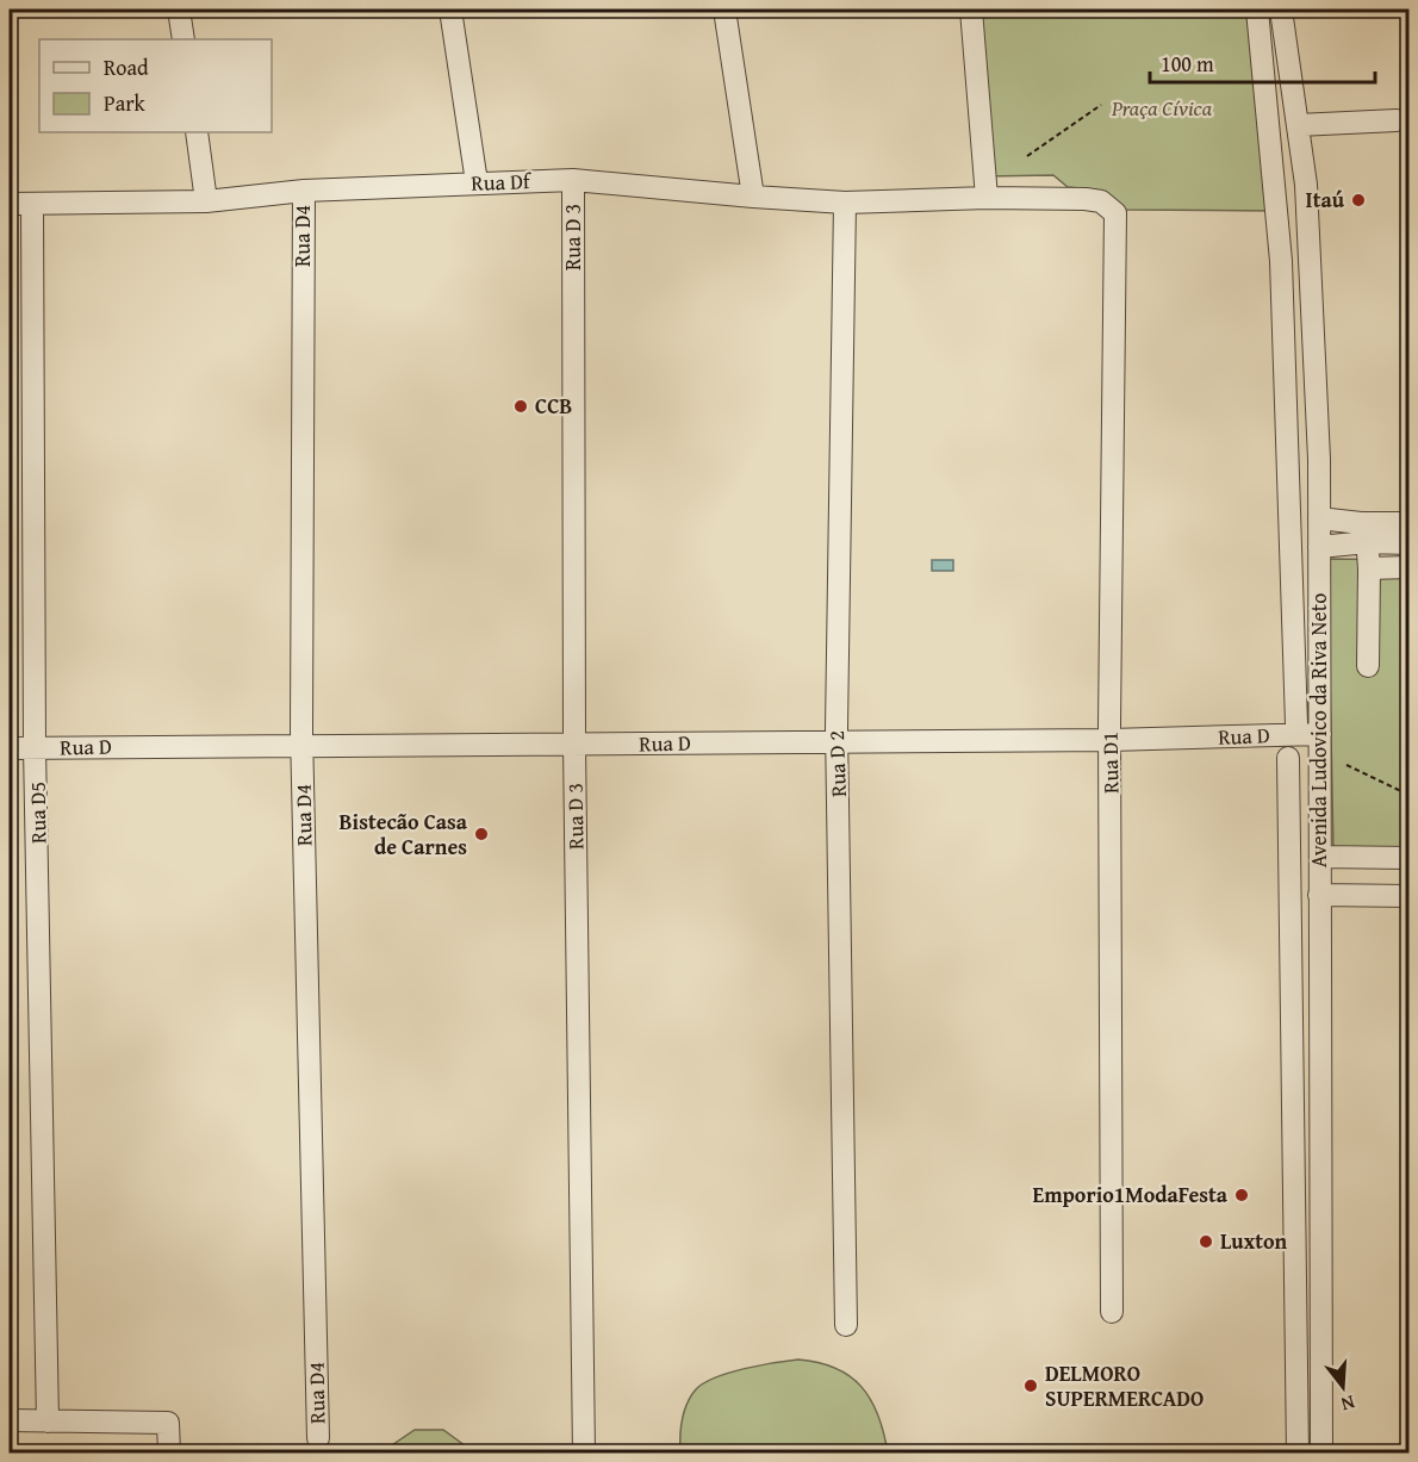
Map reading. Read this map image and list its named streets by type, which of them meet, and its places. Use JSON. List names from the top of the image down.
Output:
{
  "streets": {
    "street": [
      "Rua Df",
      "Rua D4",
      "Rua D 3",
      "Avenida Ludovico da Riva Neto",
      "Rua D",
      "Rua D1",
      "Rua D 2",
      "Rua D5"
    ]
  },
  "crossings": [
    ["Rua Df", "Rua D4"],
    ["Rua Df", "Rua D 3"],
    ["Rua Df", "Rua D1"],
    ["Rua Df", "Rua D 2"],
    ["Rua Df", "Rua D5"],
    ["Rua D4", "Rua D"],
    ["Rua D 3", "Rua D"],
    ["Avenida Ludovico da Riva Neto", "Rua D"],
    ["Rua D", "Rua D1"],
    ["Rua D", "Rua D 2"],
    ["Rua D", "Rua D5"]
  ],
  "parks": ["Praça Cívica"],
  "places": [
    "Itaú",
    "CCB",
    "Bistecão Casa de Carnes",
    "Emporio1ModaFesta",
    "Luxton",
    "DELMORO SUPERMERCADO"
  ],
  "legend": ["Road", "Park"],
  "scale_bar": "100 m",
  "north": "bottom"
}
